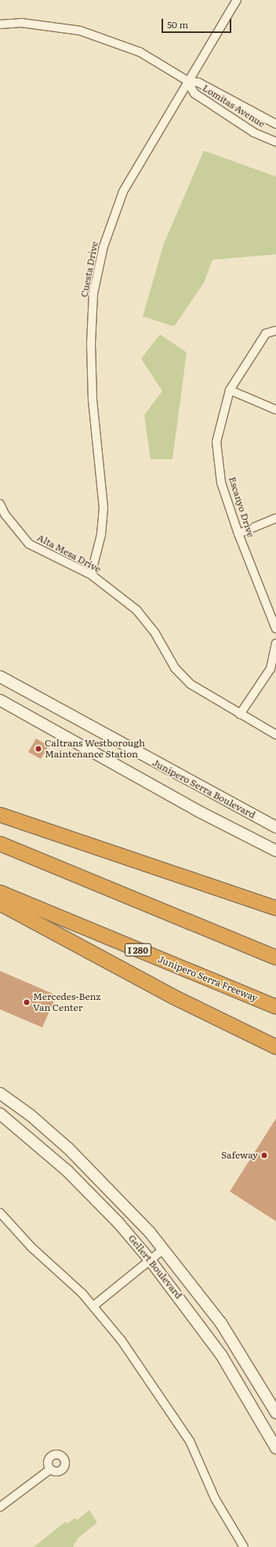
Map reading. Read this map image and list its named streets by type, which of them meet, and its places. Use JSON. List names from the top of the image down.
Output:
{
  "streets": {
    "highway": ["I 280", "Junipero Serra Freeway"],
    "main road": ["Junipero Serra Boulevard", "Gellert Boulevard"],
    "street": [
      "Lomitas Avenue",
      "Cuesta Drive",
      "Escanyo Drive",
      "Alta Mesa Drive"
    ]
  },
  "crossings": [
    ["Lomitas Avenue", "Cuesta Drive"],
    ["Cuesta Drive", "Alta Mesa Drive"]
  ],
  "places": ["Caltrans Westborough Maintenance Station", "Mercedes-Benz Van Center", "Safeway"],
  "scale_bar": "50 m"
}
